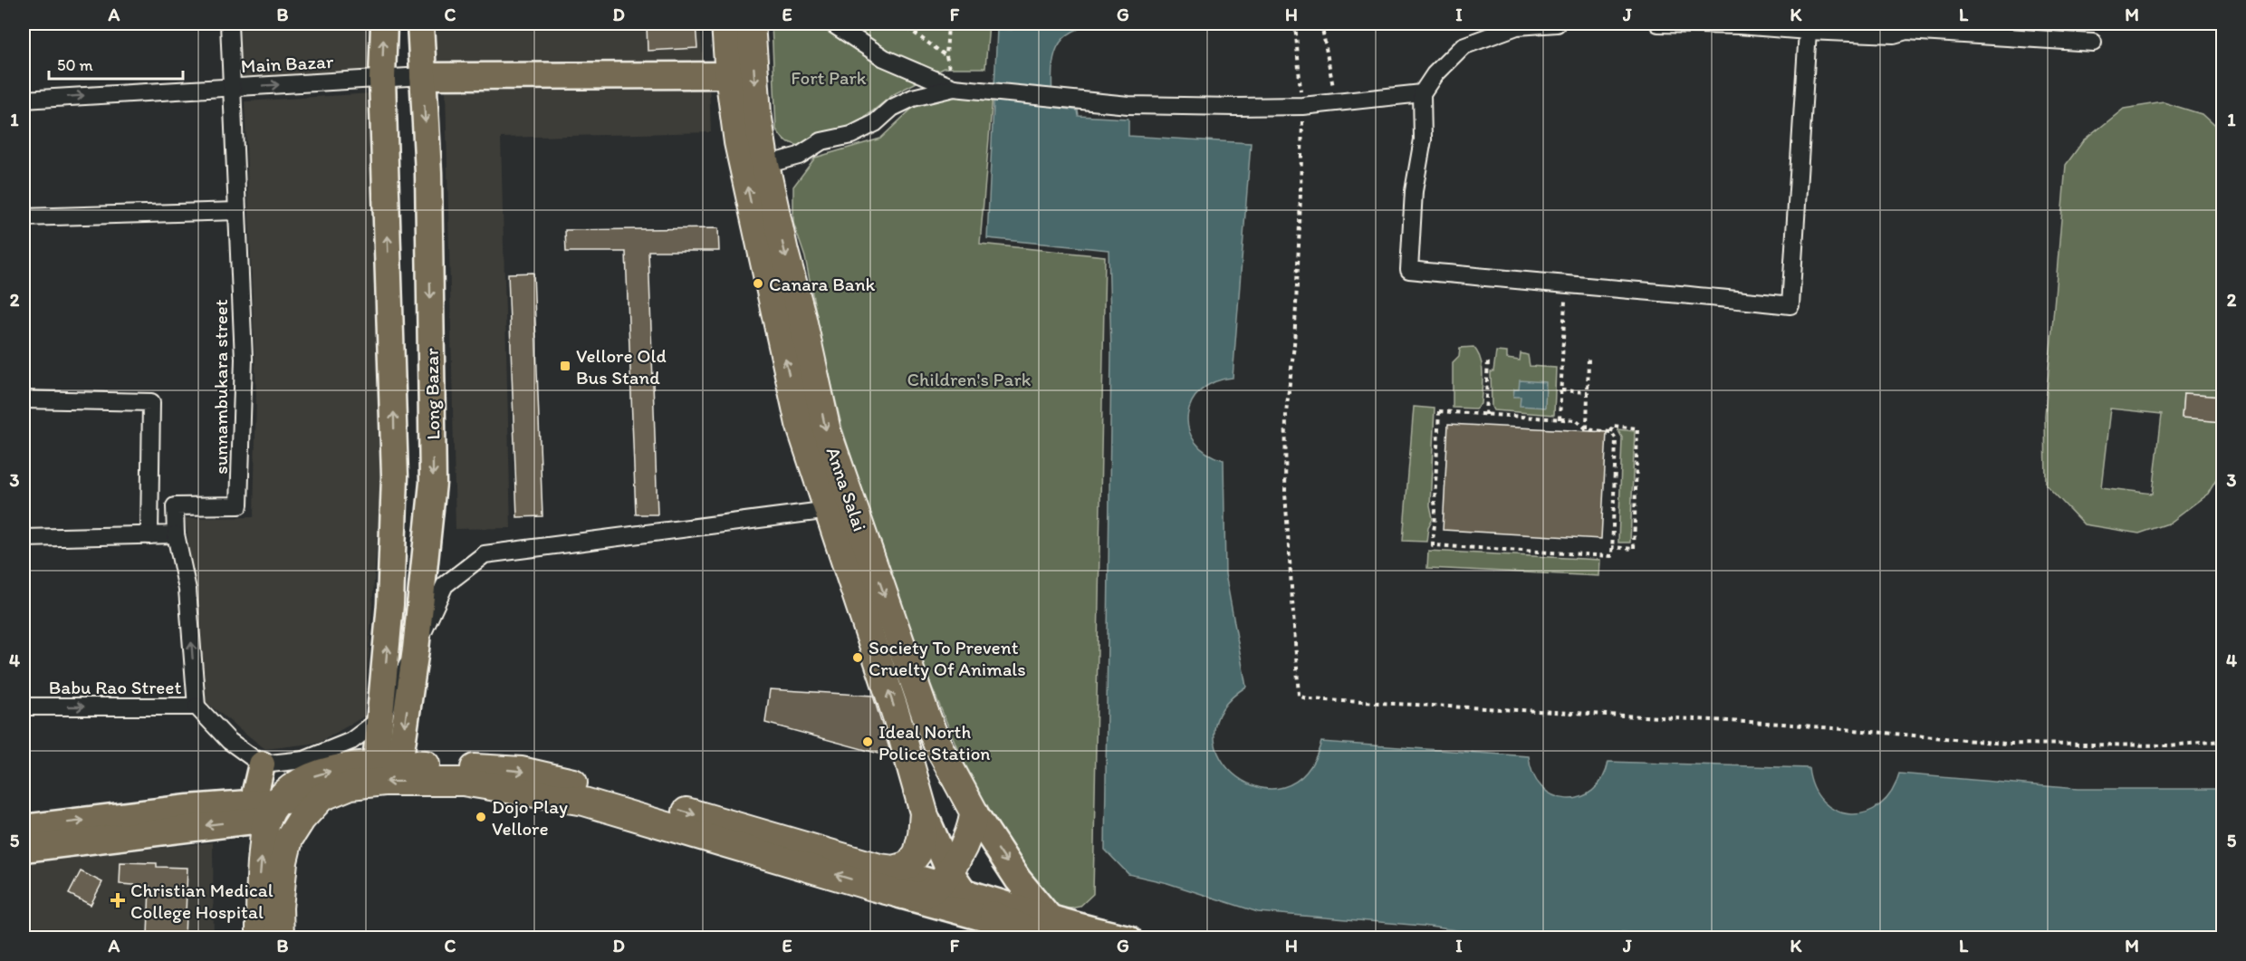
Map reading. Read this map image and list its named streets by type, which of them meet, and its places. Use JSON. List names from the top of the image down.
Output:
{
  "streets": {
    "highway": ["Anna Salai"],
    "main road": ["Long Bazar"],
    "street": ["Main Bazar", "sunnambukara street", "Babu Rao Street"]
  },
  "crossings": [
    ["Main Bazar", "sunnambukara street"],
    ["Main Bazar", "Long Bazar"],
    ["sunnambukara street", "Babu Rao Street"]
  ],
  "parks": ["Fort Park", "Children's Park"],
  "places": {
    "other": [
      "Canara Bank",
      "Society To Prevent Cruelty Of Animals",
      "Ideal North Police Station",
      "Dojo Play Vellore"
    ],
    "transit": ["Vellore Old Bus Stand"],
    "health": ["Christian Medical College Hospital"]
  },
  "scale_bar": "50 m",
  "grid": {
    "columns": [
      "A",
      "B",
      "C",
      "D",
      "E",
      "F",
      "G",
      "H",
      "I",
      "J",
      "K",
      "L",
      "M"
    ],
    "rows": [
      "1",
      "2",
      "3",
      "4",
      "5"
    ]
  }
}
